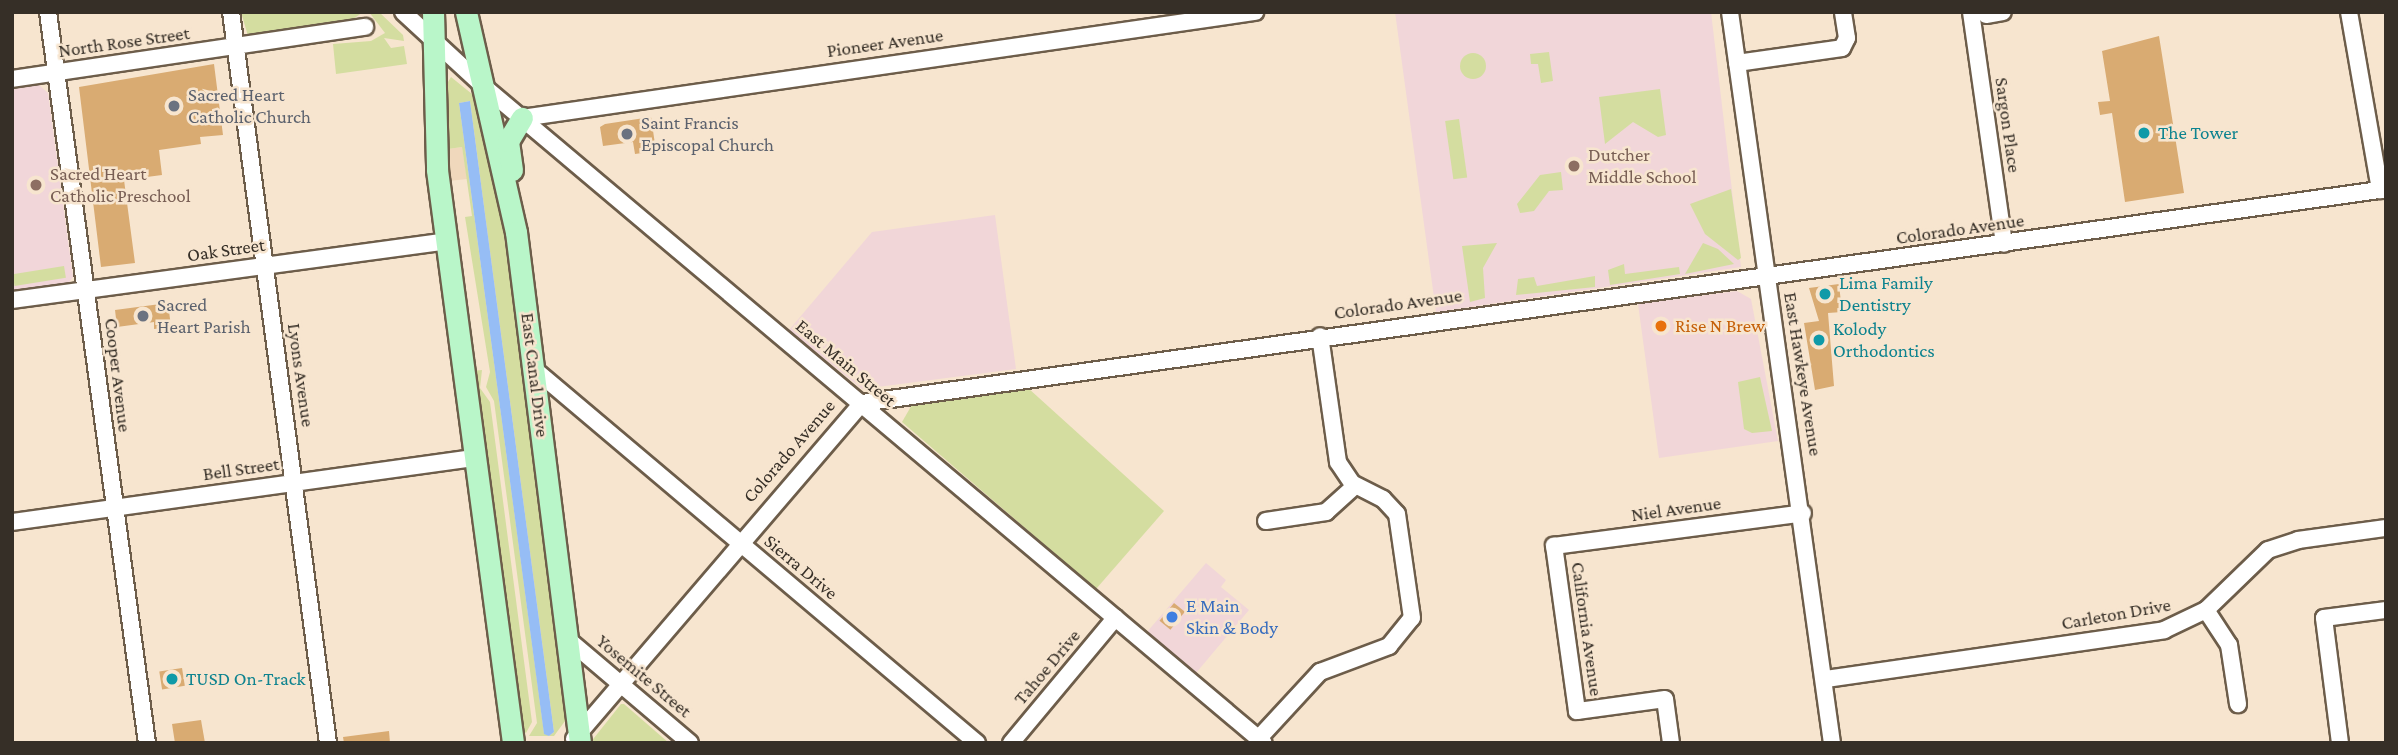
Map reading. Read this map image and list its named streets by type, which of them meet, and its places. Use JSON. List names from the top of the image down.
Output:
{
  "streets": {
    "main road": ["East Canal Drive"],
    "street": [
      "North Rose Street",
      "Pioneer Avenue",
      "Sargon Place",
      "Colorado Avenue",
      "Oak Street",
      "East Main Street",
      "East Hawkeye Avenue",
      "Cooper Avenue",
      "Lyons Avenue",
      "Bell Street",
      "Niel Avenue",
      "Sierra Drive",
      "Carleton Drive",
      "California Avenue",
      "Tahoe Drive",
      "Yosemite Street"
    ]
  },
  "crossings": [
    ["North Rose Street", "Cooper Avenue"],
    ["North Rose Street", "Lyons Avenue"],
    ["Pioneer Avenue", "East Main Street"],
    ["Sargon Place", "Colorado Avenue"],
    ["Colorado Avenue", "East Main Street"],
    ["Colorado Avenue", "East Hawkeye Avenue"],
    ["Colorado Avenue", "East Canal Drive"],
    ["Colorado Avenue", "Sierra Drive"],
    ["Colorado Avenue", "Yosemite Street"],
    ["Oak Street", "Cooper Avenue"],
    ["Oak Street", "Lyons Avenue"],
    ["East Main Street", "East Canal Drive"],
    ["East Main Street", "Tahoe Drive"],
    ["East Hawkeye Avenue", "Niel Avenue"],
    ["East Hawkeye Avenue", "Carleton Drive"],
    ["Cooper Avenue", "Bell Street"],
    ["Lyons Avenue", "Bell Street"],
    ["East Canal Drive", "Sierra Drive"],
    ["East Canal Drive", "Yosemite Street"],
    ["Niel Avenue", "California Avenue"]
  ],
  "places": [
    "Sacred Heart Catholic Church",
    "The Tower",
    "Saint Francis Episcopal Church",
    "Dutcher Middle School",
    "Sacred Heart Catholic Preschool",
    "Lima Family Dentistry",
    "Sacred Heart Parish",
    "Rise N Brew",
    "Kolody Orthodontics",
    "E Main Skin & Body",
    "TUSD On-Track"
  ]
}
